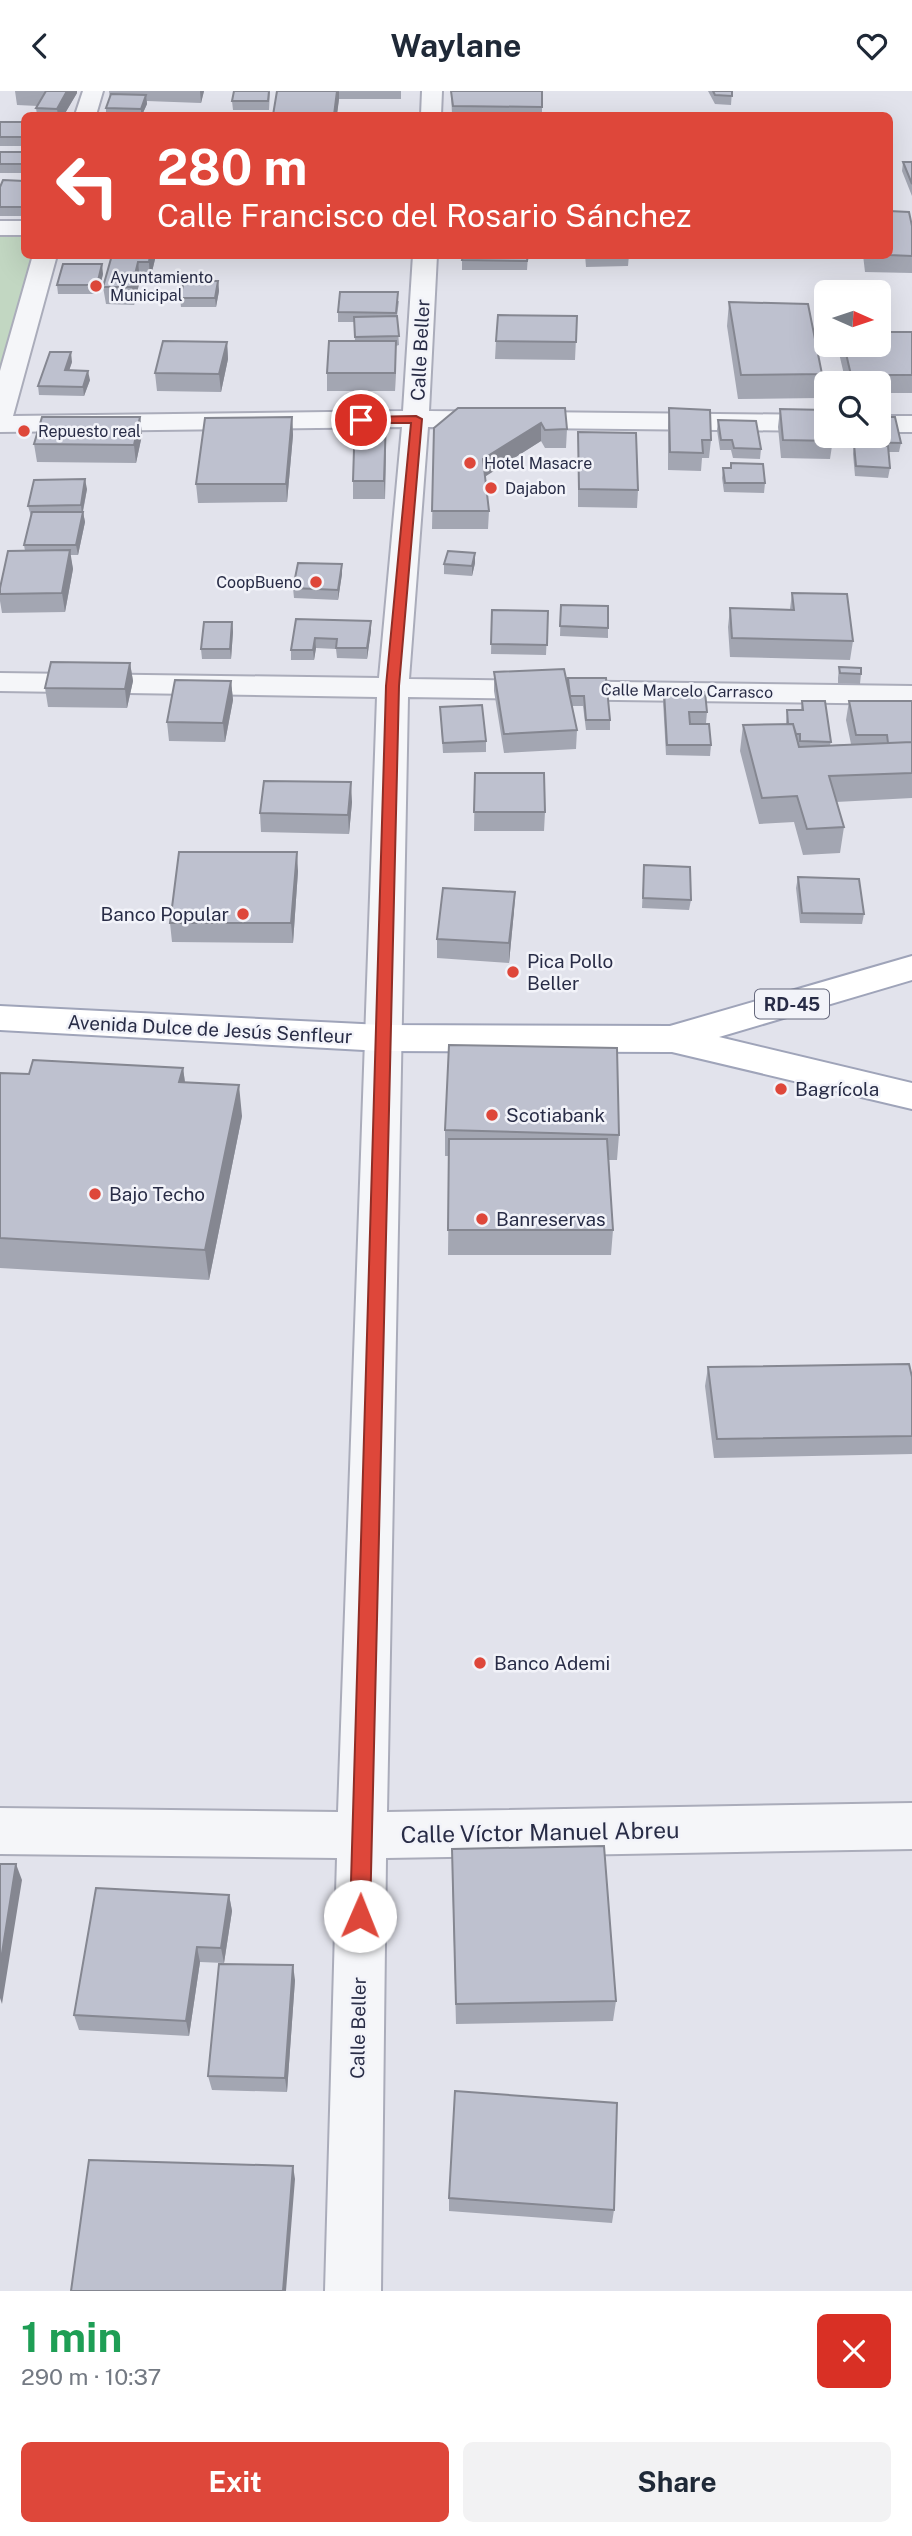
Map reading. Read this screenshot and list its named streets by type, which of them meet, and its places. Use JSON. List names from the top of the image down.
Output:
{
  "streets": {
    "main road": ["RD-45", "Avenida Dulce de Jesús Senfleur"],
    "street": ["Calle Beller", "Calle Marcelo Carrasco", "Calle Víctor Manuel Abreu"]
  },
  "crossings": [
    ["Calle Beller", "Calle Marcelo Carrasco"],
    ["Calle Beller", "Avenida Dulce de Jesús Senfleur"],
    ["Calle Beller", "Calle Víctor Manuel Abreu"]
  ],
  "places": [
    "Ayuntamiento Municipal",
    "Repuesto real",
    "Hotel Masacre",
    "Dajabon",
    "CoopBueno",
    "Banco Popular",
    "Pica Pollo Beller",
    "Bagrícola",
    "Scotiabank",
    "Bajo Techo",
    "Banreservas",
    "Banco Ademi"
  ],
  "north": "right",
  "page": {
    "header": "Waylane",
    "turn": ["280 m", "Calle Francisco del Rosario Sánchez"],
    "heading": ["1 min", "290 m · 10:37"],
    "buttons": ["Exit", "Share"]
  }
}
